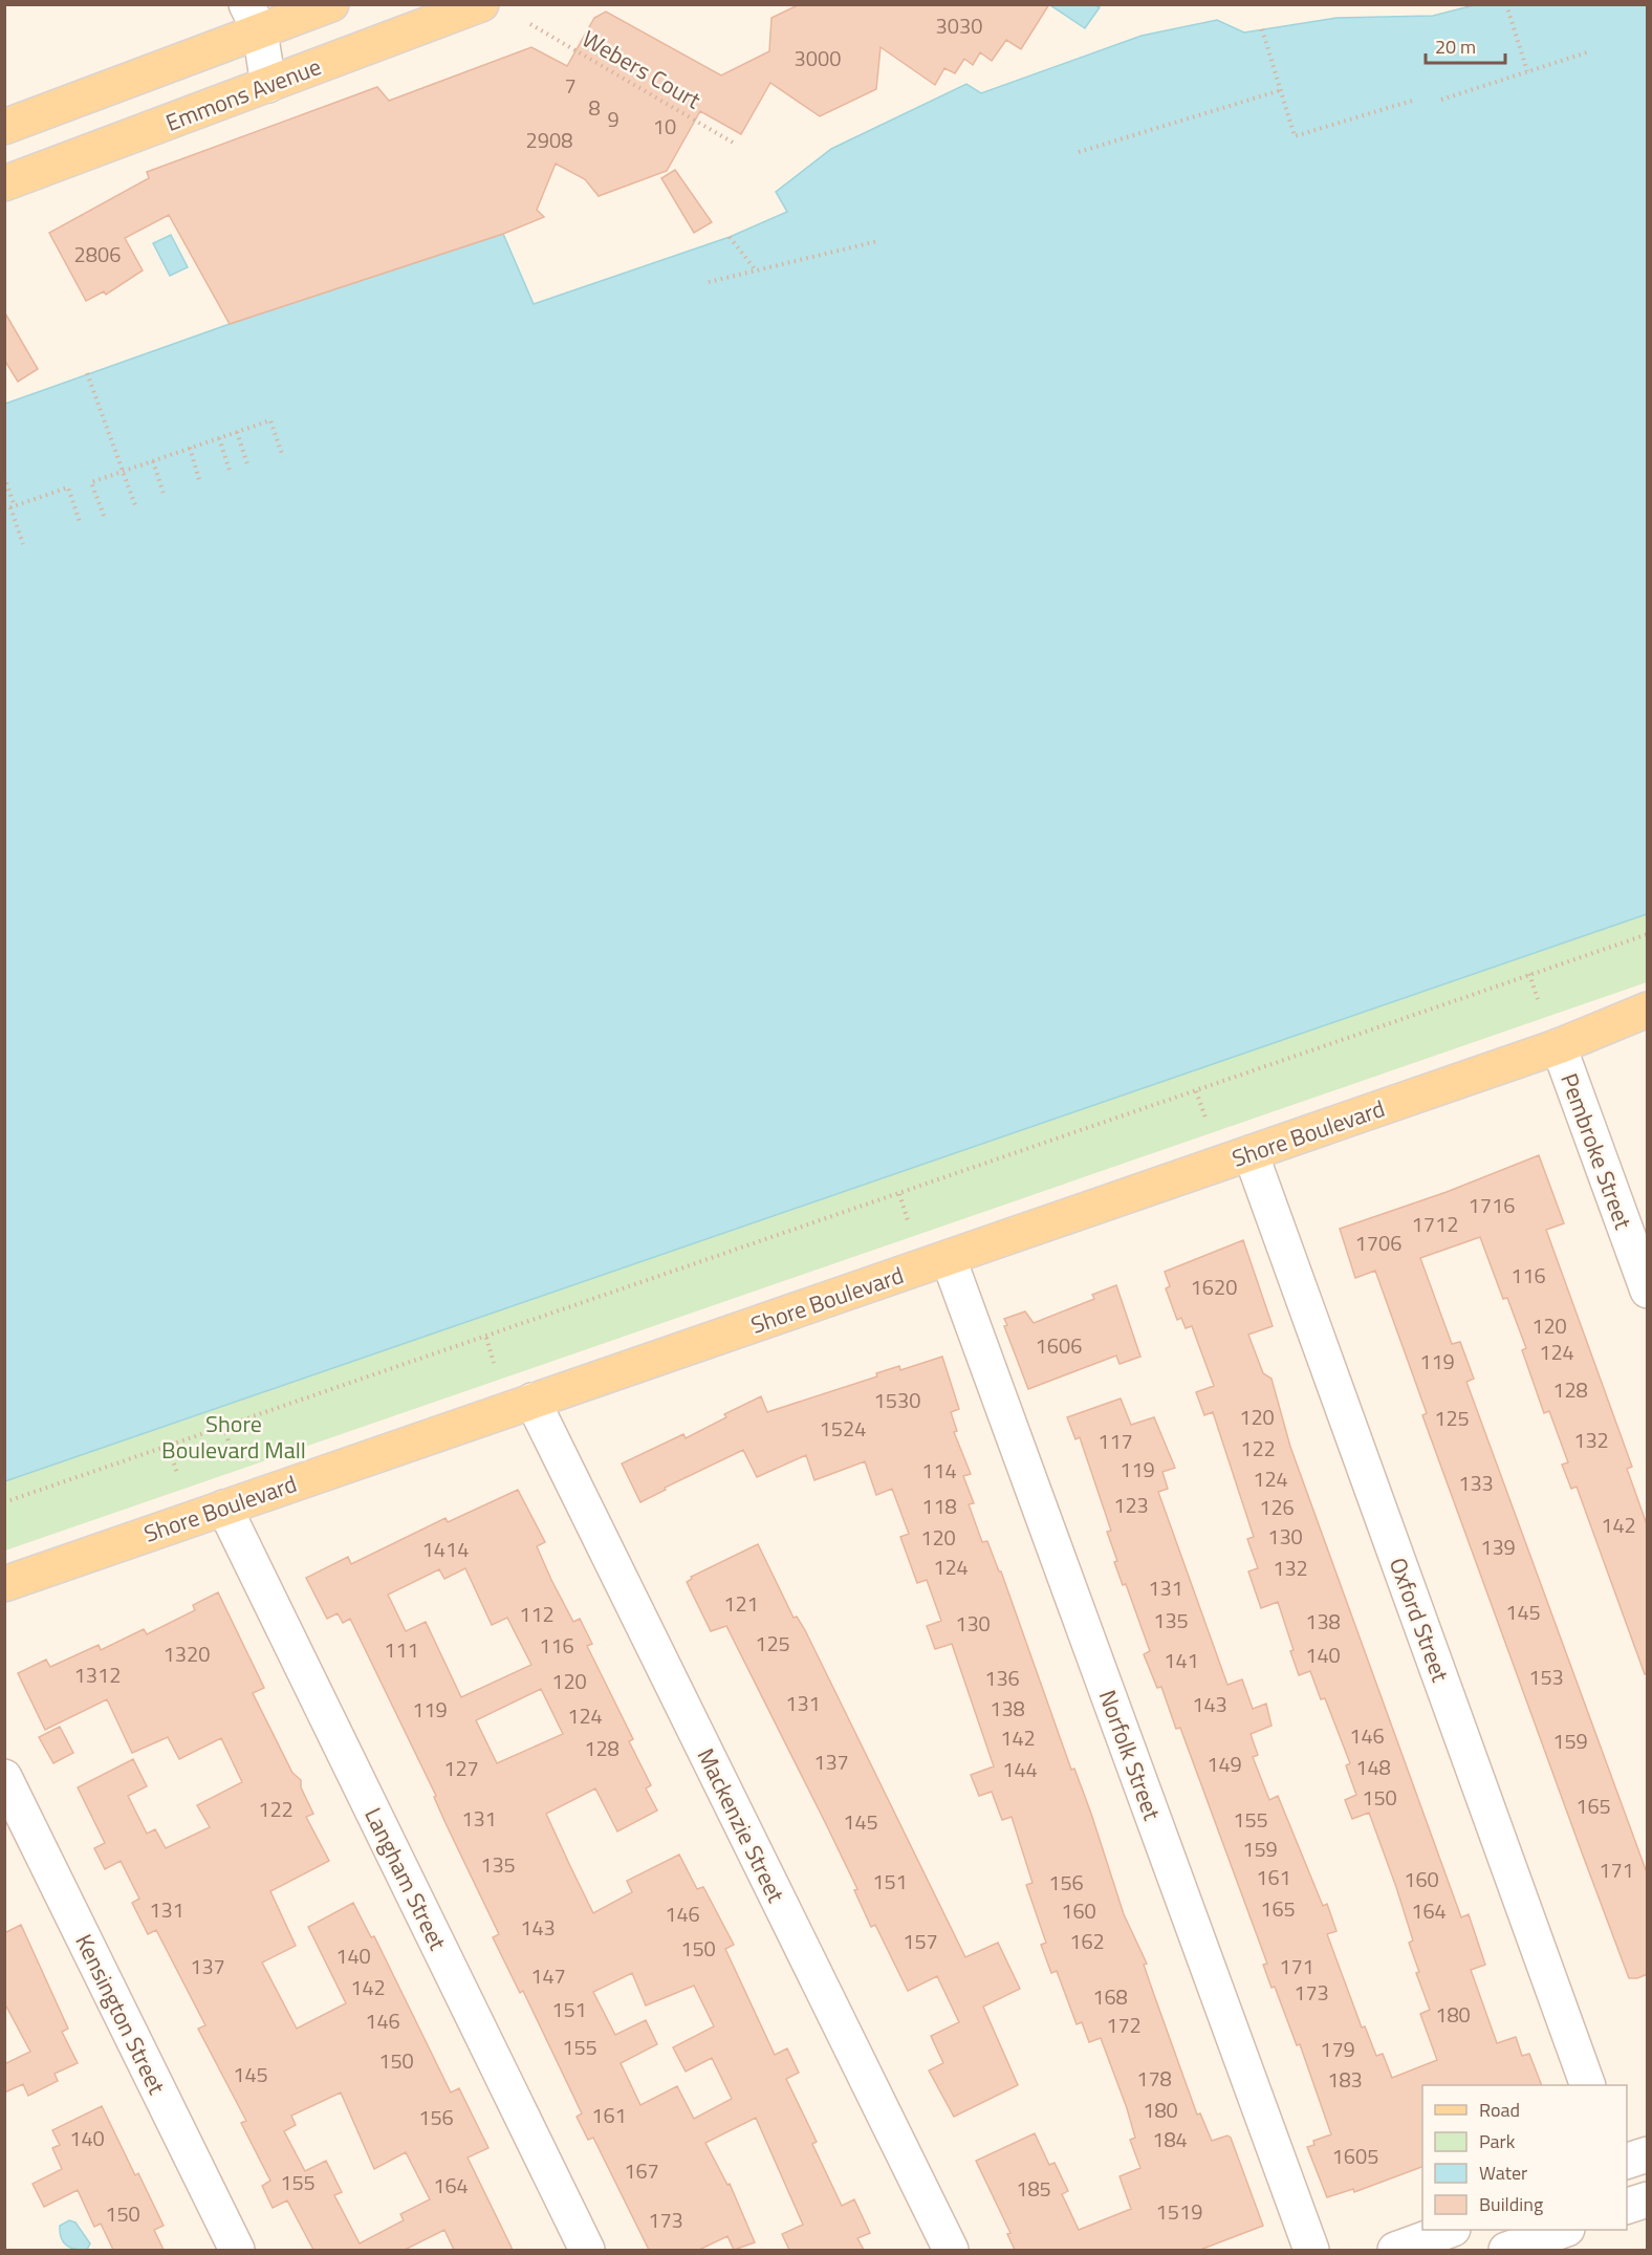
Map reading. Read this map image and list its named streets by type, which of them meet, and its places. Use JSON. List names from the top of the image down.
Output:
{
  "streets": {
    "main road": ["Emmons Avenue", "Shore Boulevard"],
    "street": [
      "Pembroke Street",
      "Oxford Street",
      "Norfolk Street",
      "Mackenzie Street",
      "Langham Street",
      "Kensington Street"
    ],
    "path": ["Webers Court"]
  },
  "crossings": [
    ["Shore Boulevard", "Pembroke Street"],
    ["Shore Boulevard", "Oxford Street"],
    ["Shore Boulevard", "Norfolk Street"],
    ["Shore Boulevard", "Mackenzie Street"],
    ["Shore Boulevard", "Langham Street"]
  ],
  "parks": ["Shore Boulevard Mall"],
  "house_numbers": [
    "3030",
    "3000",
    "7",
    "8",
    "9",
    "10",
    "2908",
    "2806",
    "1716",
    "1712",
    "1706",
    "116",
    "1620",
    "120",
    "1606",
    "124",
    "119",
    "128",
    "1530",
    "120",
    "125",
    "1524",
    "132",
    "117",
    "122",
    "119",
    "114",
    "124",
    "133",
    "123",
    "118",
    "126",
    "142",
    "130",
    "120",
    "139",
    "1414",
    "124",
    "132",
    "131",
    "121",
    "145",
    "112",
    "135",
    "138",
    "130",
    "125",
    "116",
    "111",
    "1320",
    "140",
    "141",
    "1312",
    "153",
    "136",
    "120",
    "131",
    "143",
    "138",
    "119",
    "124",
    "146",
    "142",
    "159",
    "128",
    "137",
    "149",
    "148",
    "127",
    "144",
    "150",
    "165",
    "122",
    "131",
    "155",
    "145",
    "159",
    "135",
    "171",
    "161",
    "160",
    "151",
    "156",
    "165",
    "131",
    "160",
    "164",
    "146",
    "143",
    "157",
    "162",
    "150",
    "140",
    "137",
    "171",
    "147",
    "142",
    "173",
    "168",
    "151",
    "180",
    "146",
    "172",
    "155",
    "179",
    "150",
    "145",
    "178",
    "183",
    "180",
    "161",
    "156",
    "140",
    "184",
    "1605",
    "167",
    "155",
    "164",
    "185",
    "1519",
    "150",
    "173"
  ],
  "legend": [
    "Road",
    "Park",
    "Water",
    "Building"
  ],
  "scale_bar": "20 m"
}
